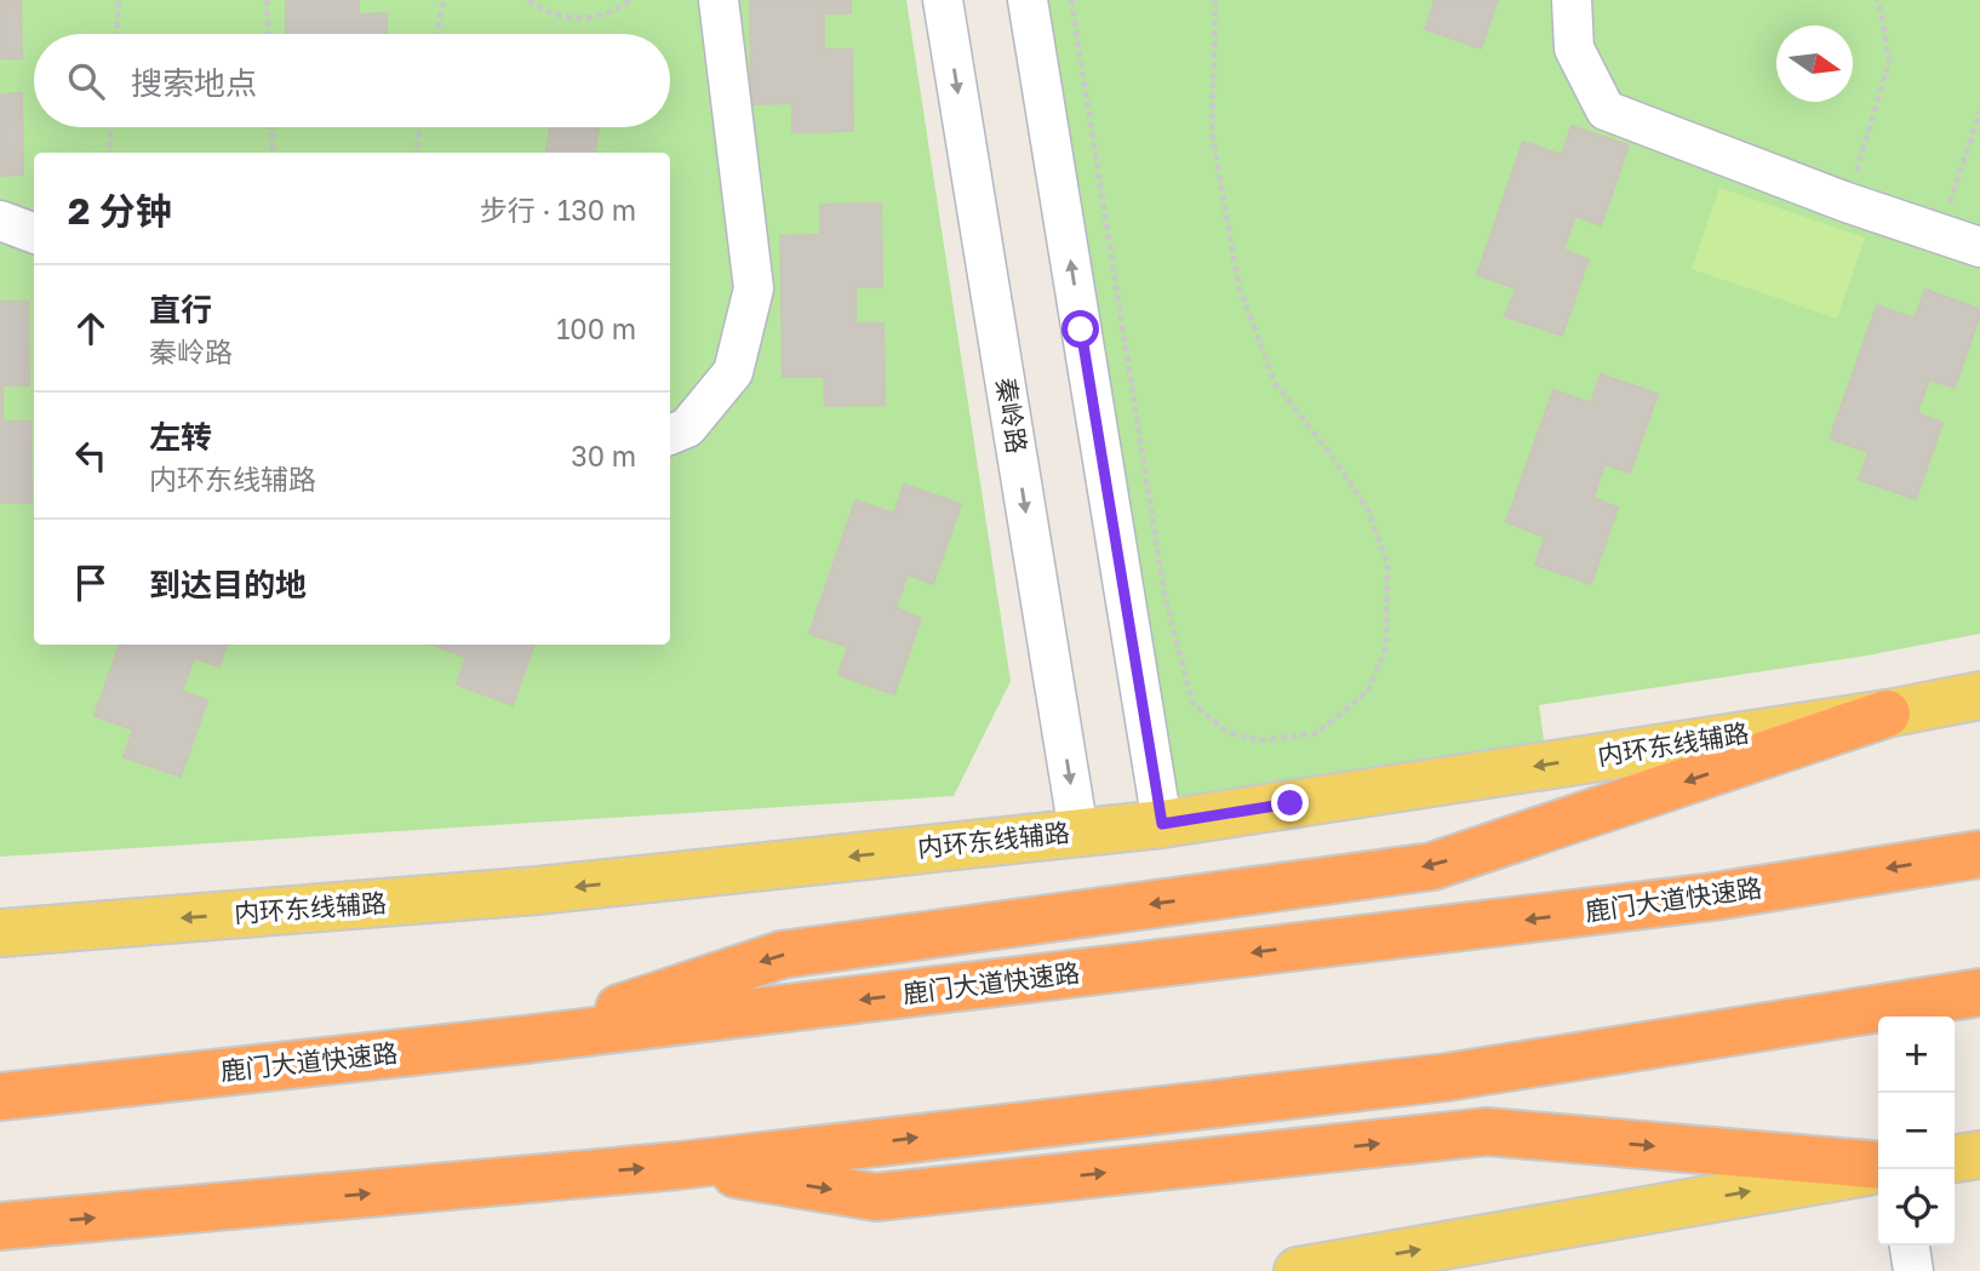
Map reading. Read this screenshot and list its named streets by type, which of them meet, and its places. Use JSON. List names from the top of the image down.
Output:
{
  "streets": {
    "highway": ["鹿门大道快速路"],
    "main road": ["内环东线辅路"],
    "street": ["秦岭路"]
  },
  "crossings": [
    ["秦岭路", "内环东线辅路"]
  ],
  "one_way": ["内环东线辅路"],
  "north": "right",
  "page": {
    "search": "搜索地点",
    "heading": ["2 分钟", "步行 · 130 m"],
    "list": [
      ["直行", "秦岭路", "100 m"],
      ["左转", "内环东线辅路", "30 m"],
      "到达目的地"
    ],
    "map_buttons": ["+", "−"]
  }
}
